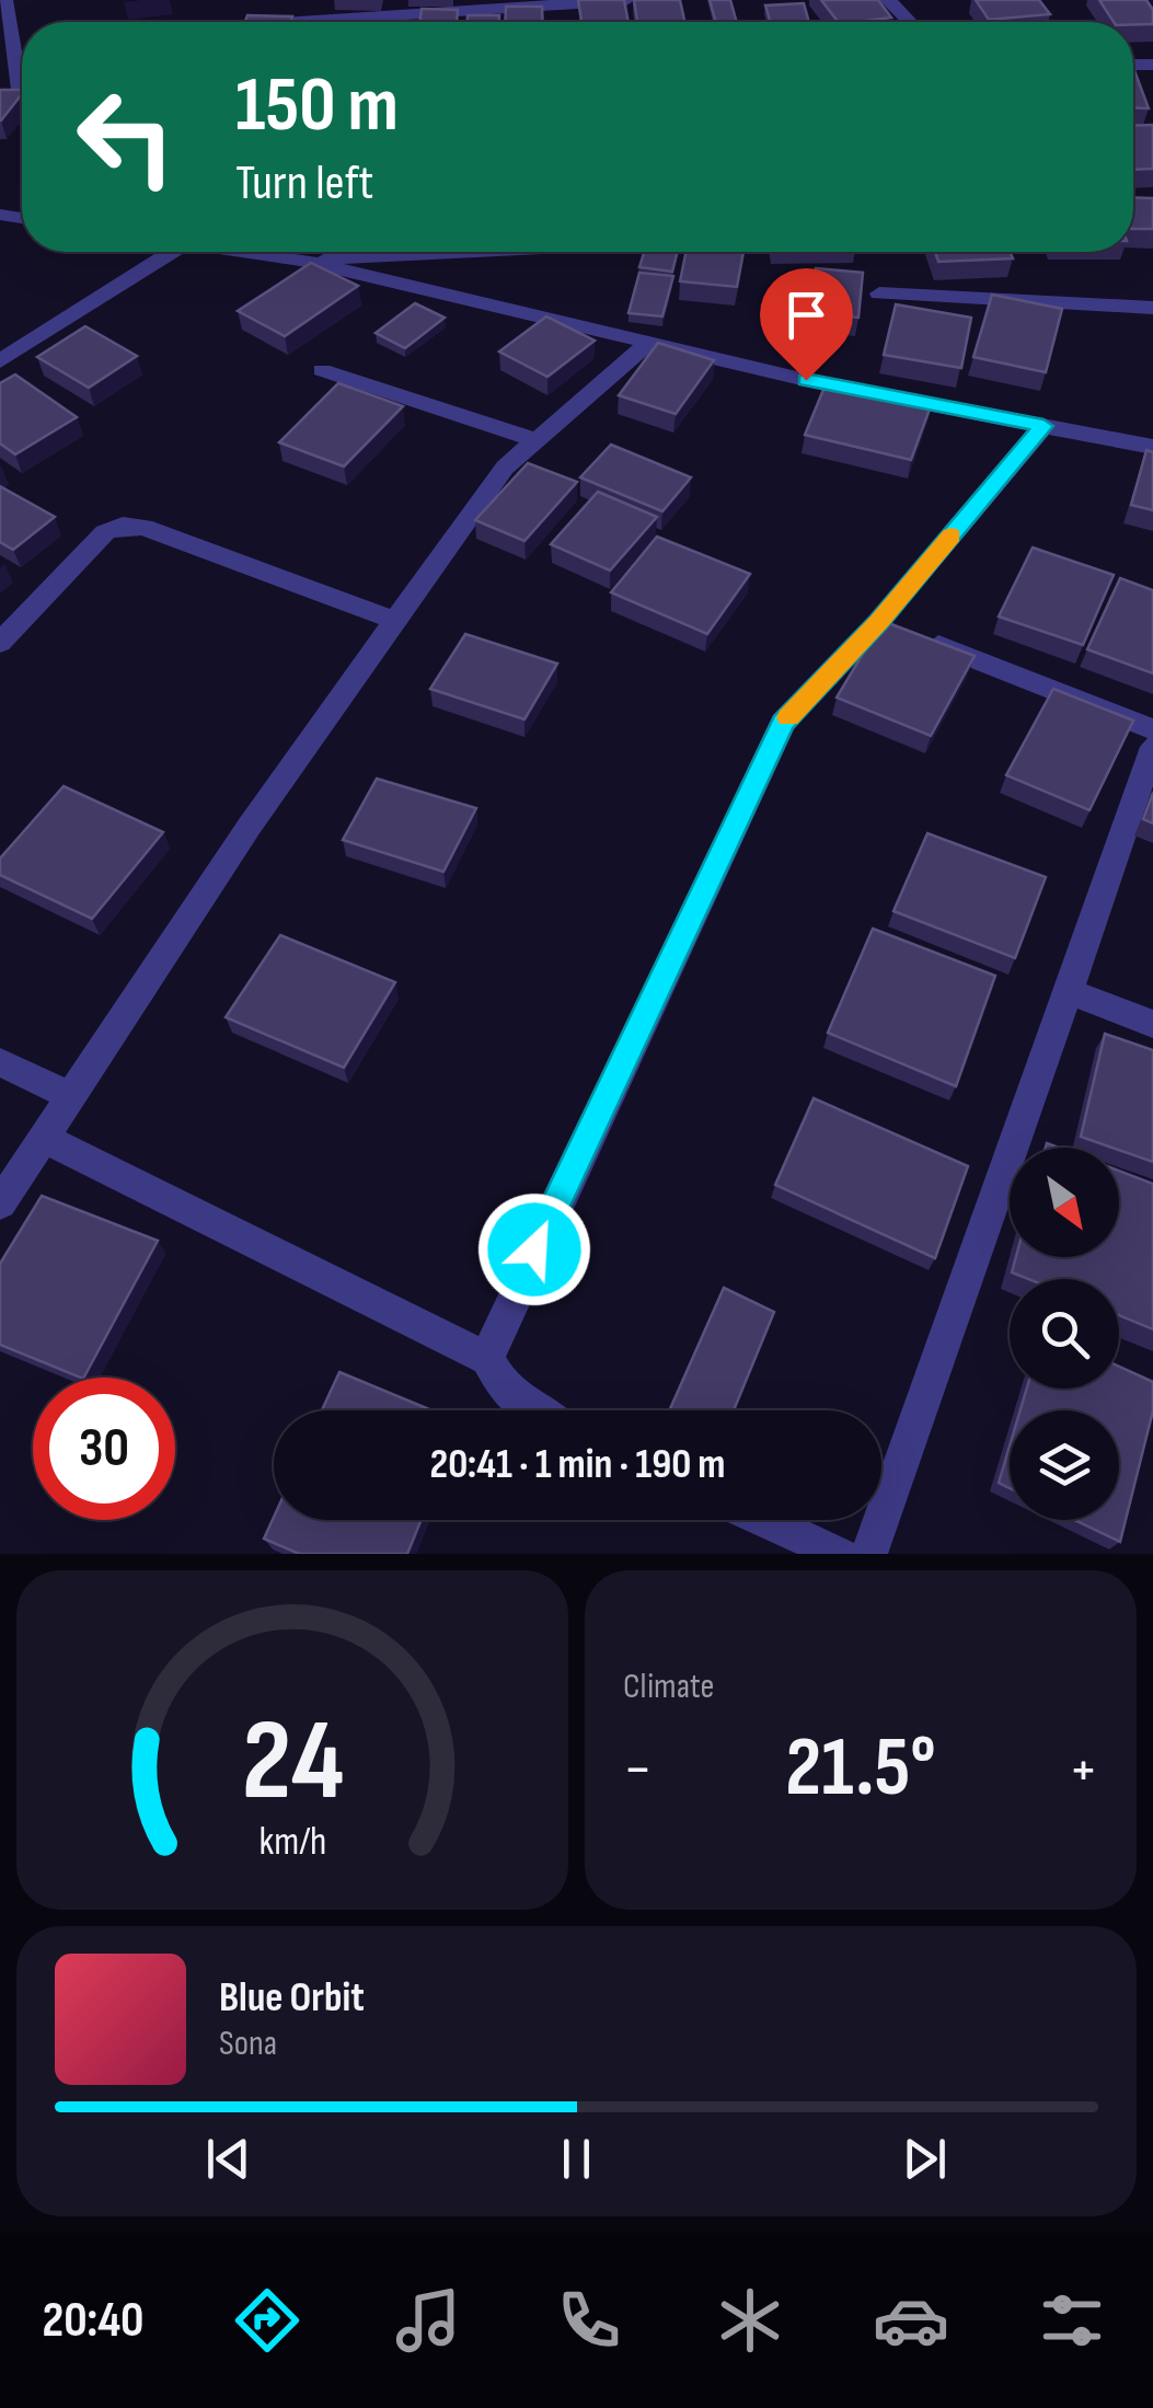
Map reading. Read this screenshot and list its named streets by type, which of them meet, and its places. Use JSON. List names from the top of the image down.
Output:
{
  "north": "bottom right",
  "page": {
    "turn": ["150 m", "Turn left"],
    "limit": "30",
    "trip": "20:41 · 1 min · 190 m",
    "tile": "Climate",
    "heat": ["−", "21.5°", "+"],
    "song": ["Blue Orbit", "Sona"],
    "tabs": "20:40",
    "gauge": ["24", "km/h"]
  }
}
